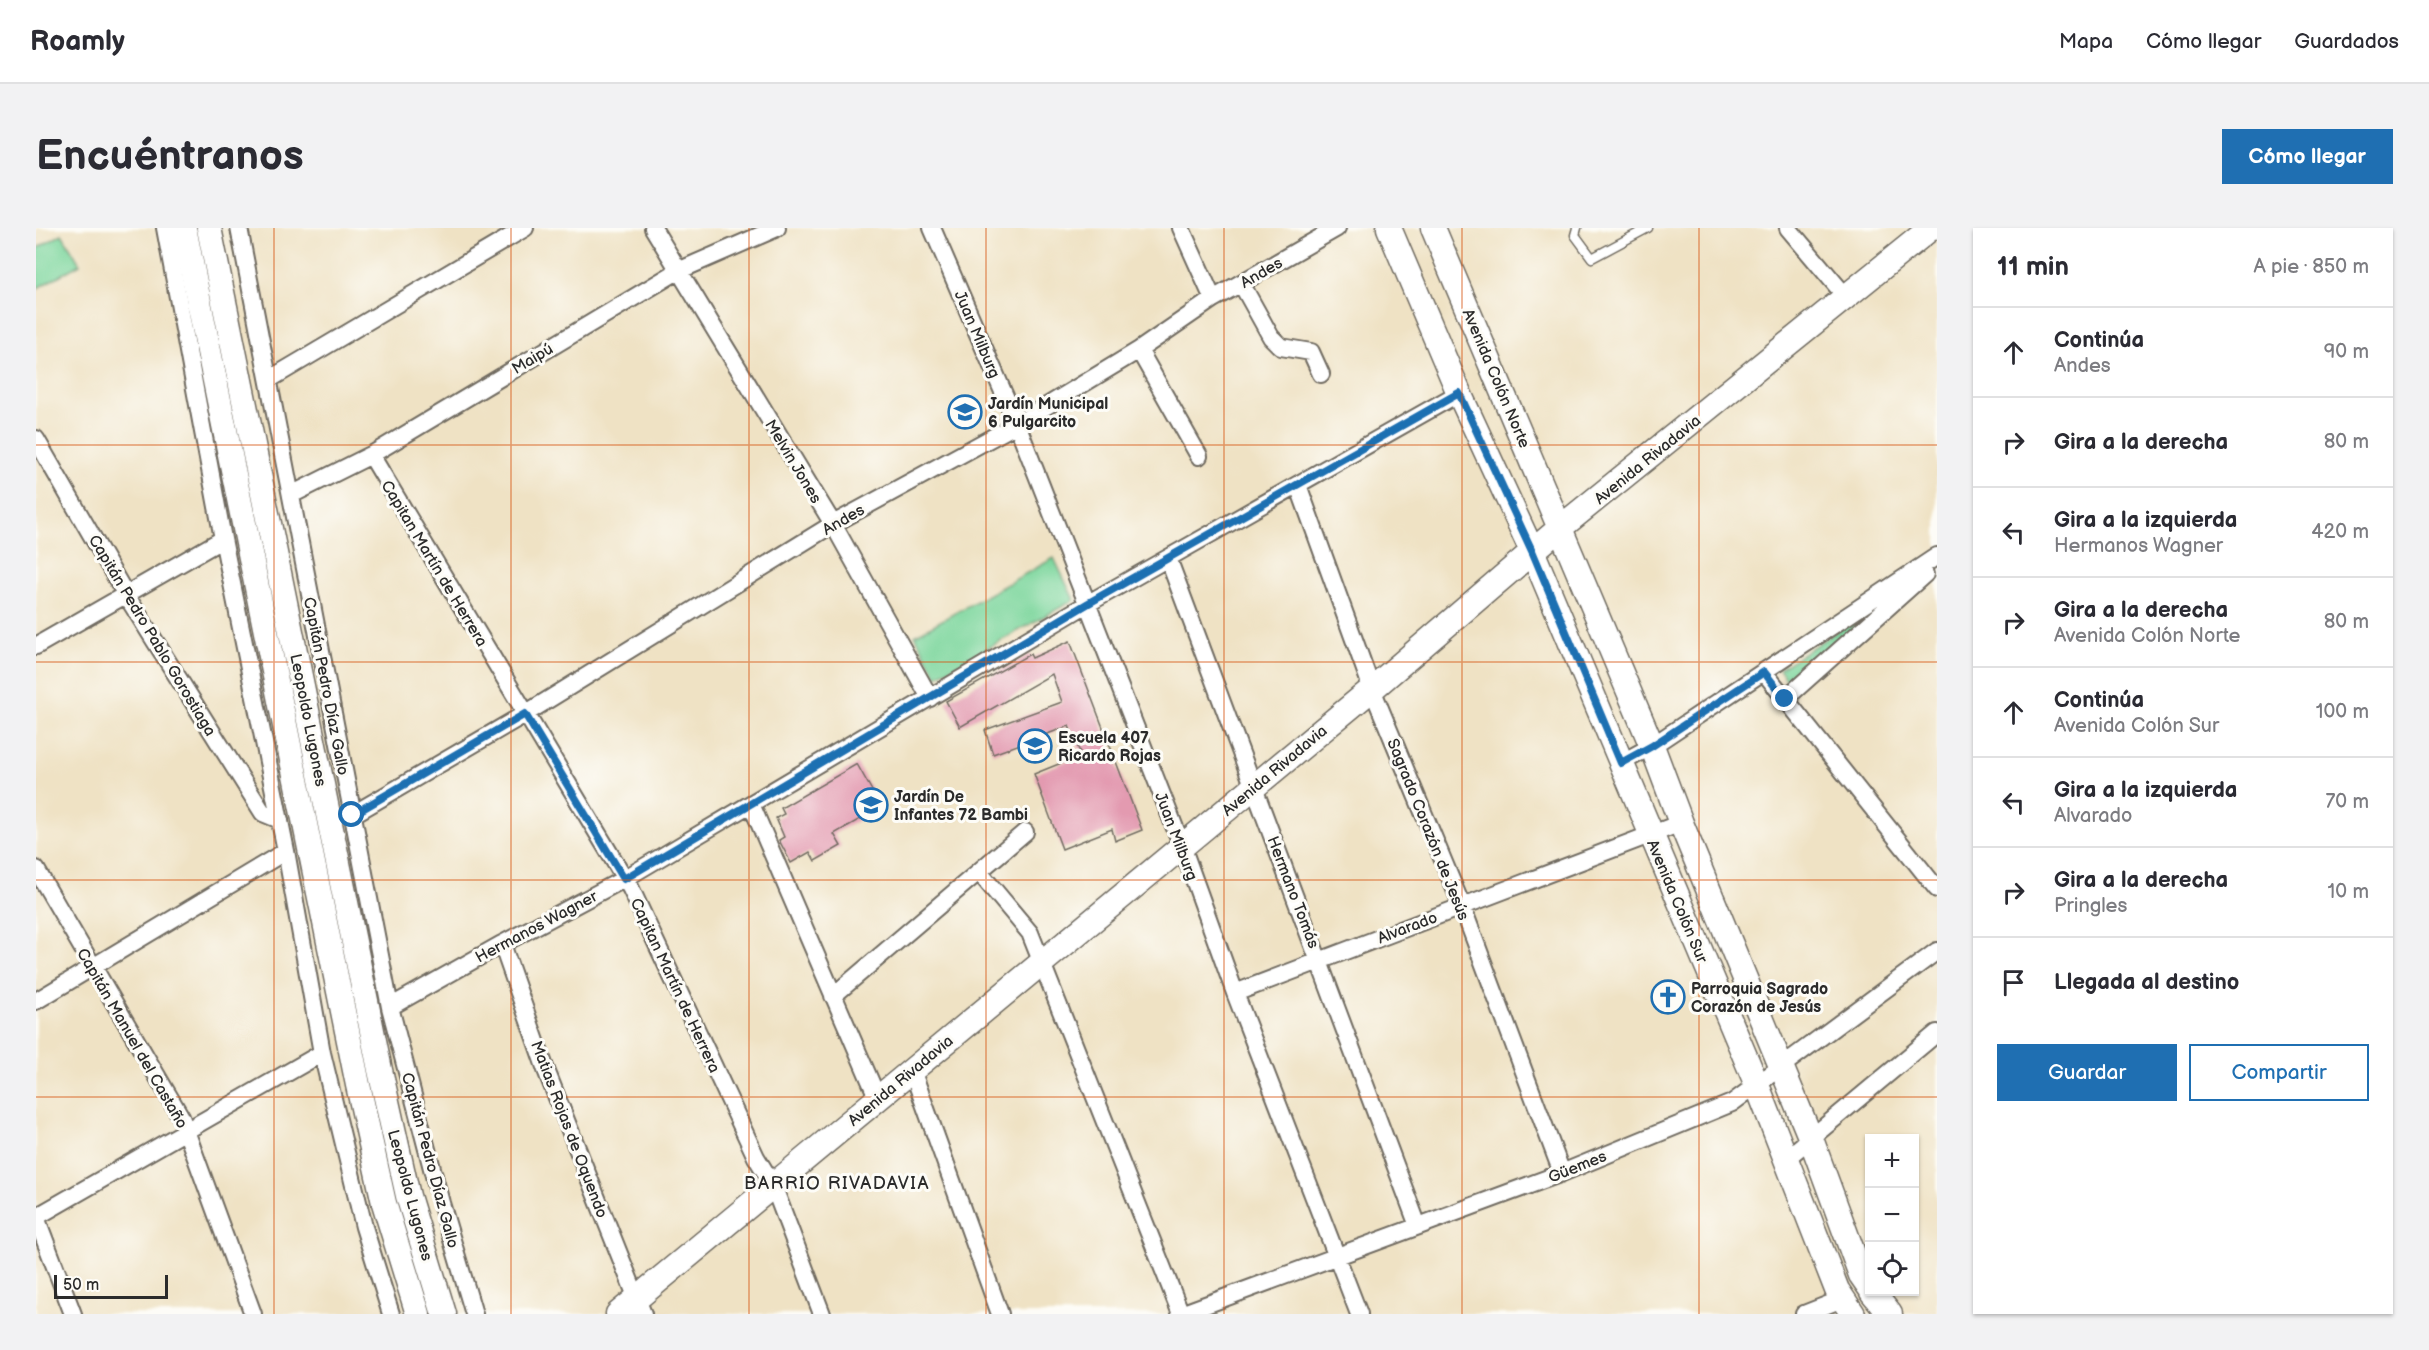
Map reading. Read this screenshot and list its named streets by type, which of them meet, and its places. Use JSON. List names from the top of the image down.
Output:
{
  "streets": {
    "main road": [
      "Avenida Colón Norte",
      "Avenida Rivadavia",
      "Leopoldo Lugones",
      "Avenida Colón Sur"
    ],
    "street": [
      "Andes",
      "Juan Milburg",
      "Maipú",
      "Melvin Jones",
      "Capitan Martín de Herrera",
      "Capitán Pedro Pablo Gorostiaga",
      "Capitán Pedro Díaz Gallo",
      "Sagrado Corazón de Jesús",
      "Hermano Tomás",
      "Hermanos Wagner",
      "Alvarado",
      "Capitán Manuel del Castaño",
      "Matias Rojas de Oquendo",
      "Güemes"
    ]
  },
  "crossings": [
    ["Andes", "Juan Milburg"],
    ["Andes", "Melvin Jones"],
    ["Andes", "Capitan Martín de Herrera"],
    ["Andes", "Capitán Pedro Díaz Gallo"],
    ["Juan Milburg", "Avenida Rivadavia"],
    ["Juan Milburg", "Hermanos Wagner"],
    ["Juan Milburg", "Alvarado"],
    ["Juan Milburg", "Güemes"],
    ["Maipú", "Melvin Jones"],
    ["Maipú", "Capitan Martín de Herrera"],
    ["Maipú", "Capitán Pedro Díaz Gallo"],
    ["Avenida Colón Norte", "Avenida Rivadavia"],
    ["Avenida Colón Norte", "Avenida Colón Sur"],
    ["Avenida Rivadavia", "Capitan Martín de Herrera"],
    ["Avenida Rivadavia", "Sagrado Corazón de Jesús"],
    ["Avenida Rivadavia", "Hermano Tomás"],
    ["Avenida Rivadavia", "Avenida Colón Sur"],
    ["Avenida Rivadavia", "Matias Rojas de Oquendo"],
    ["Melvin Jones", "Hermanos Wagner"],
    ["Capitan Martín de Herrera", "Hermanos Wagner"],
    ["Capitán Pedro Díaz Gallo", "Hermanos Wagner"],
    ["Sagrado Corazón de Jesús", "Hermanos Wagner"],
    ["Sagrado Corazón de Jesús", "Alvarado"],
    ["Sagrado Corazón de Jesús", "Güemes"],
    ["Hermano Tomás", "Hermanos Wagner"],
    ["Hermano Tomás", "Alvarado"],
    ["Hermano Tomás", "Güemes"],
    ["Avenida Colón Sur", "Alvarado"],
    ["Avenida Colón Sur", "Güemes"],
    ["Hermanos Wagner", "Matias Rojas de Oquendo"]
  ],
  "districts": ["BARRIO RIVADAVIA"],
  "places": {
    "school or university": ["Jardín Municipal 6 Pulgarcito", "Escuela 407 Ricardo Rojas", "Jardín De Infantes 72 Bambi"],
    "church": ["Parroquia Sagrado Corazón de Jesús"]
  },
  "scale_bar": "50 m",
  "page": {
    "header": "Roamly",
    "nav": ["Mapa", "Cómo llegar", "Guardados"],
    "buttons": [
      "Cómo llegar",
      ["Guardar", "Compartir"]
    ],
    "title": "Encuéntranos",
    "heading": ["11 min", "A pie · 850 m"],
    "list": [
      ["Continúa", "Andes", "90 m"],
      ["Gira a la derecha", "80 m"],
      ["Gira a la izquierda", "Hermanos Wagner", "420 m"],
      ["Gira a la derecha", "Avenida Colón Norte", "80 m"],
      ["Continúa", "Avenida Colón Sur", "100 m"],
      ["Gira a la izquierda", "Alvarado", "70 m"],
      ["Gira a la derecha", "Pringles", "10 m"],
      "Llegada al destino"
    ],
    "map_buttons": ["+", "−"],
    "scale": "50 m"
  }
}
